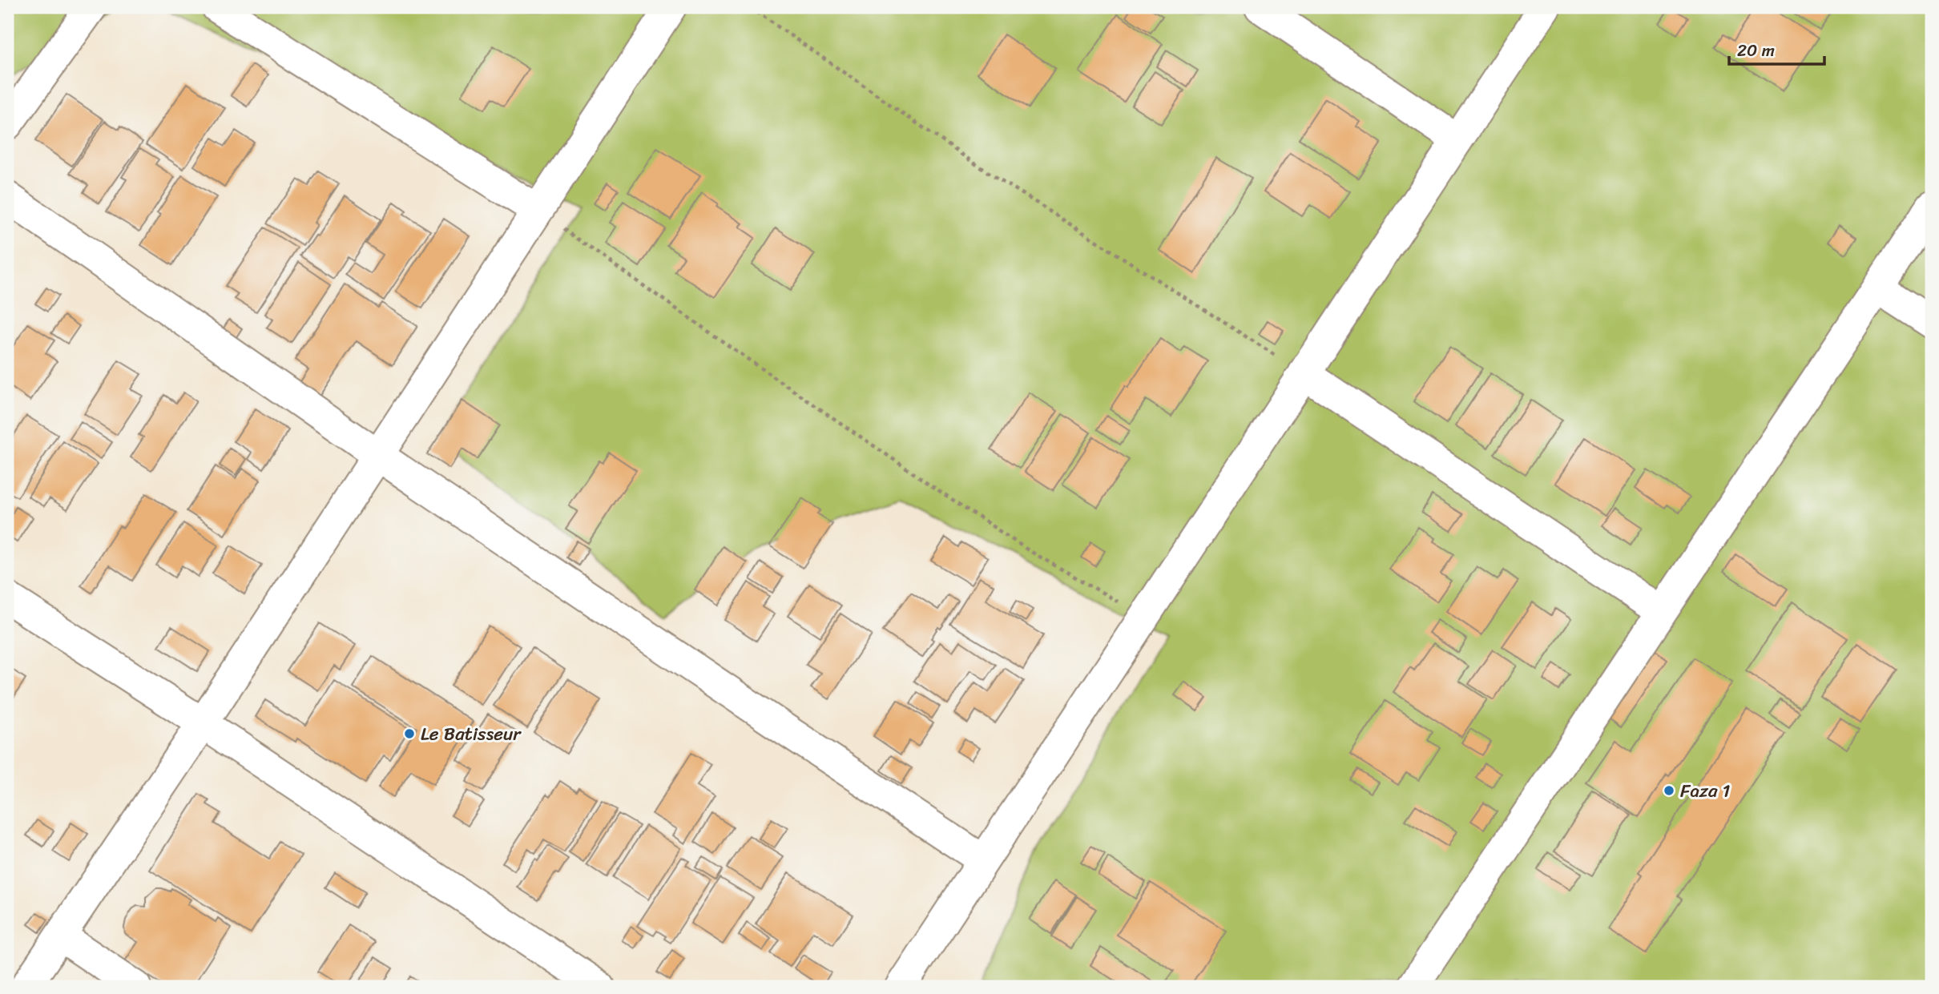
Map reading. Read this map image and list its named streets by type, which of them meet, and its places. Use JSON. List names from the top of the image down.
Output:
{
  "places": ["Le Batisseur", "Faza 1"],
  "scale_bar": "20 m"
}
